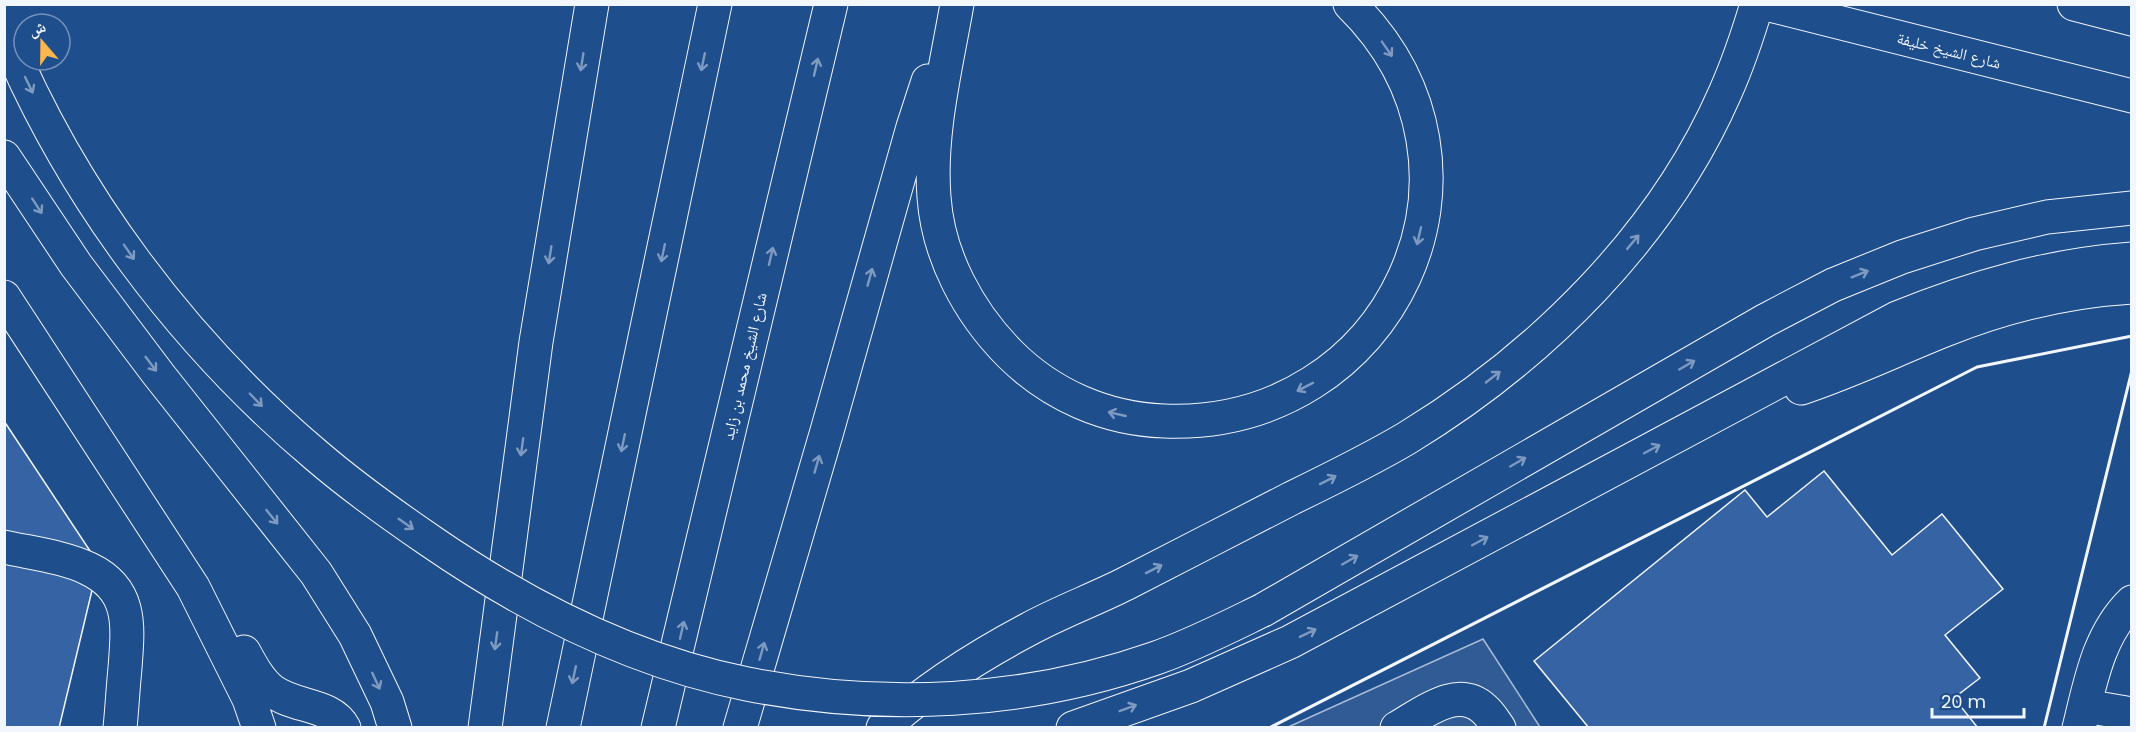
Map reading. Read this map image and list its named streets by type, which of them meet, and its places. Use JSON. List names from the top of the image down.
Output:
{
  "streets": {
    "main road": ["شارع الشيخ خليفة", "شارع الشيخ محمد بن زايد"]
  },
  "scale_bar": "20 m",
  "north": "top"
}
